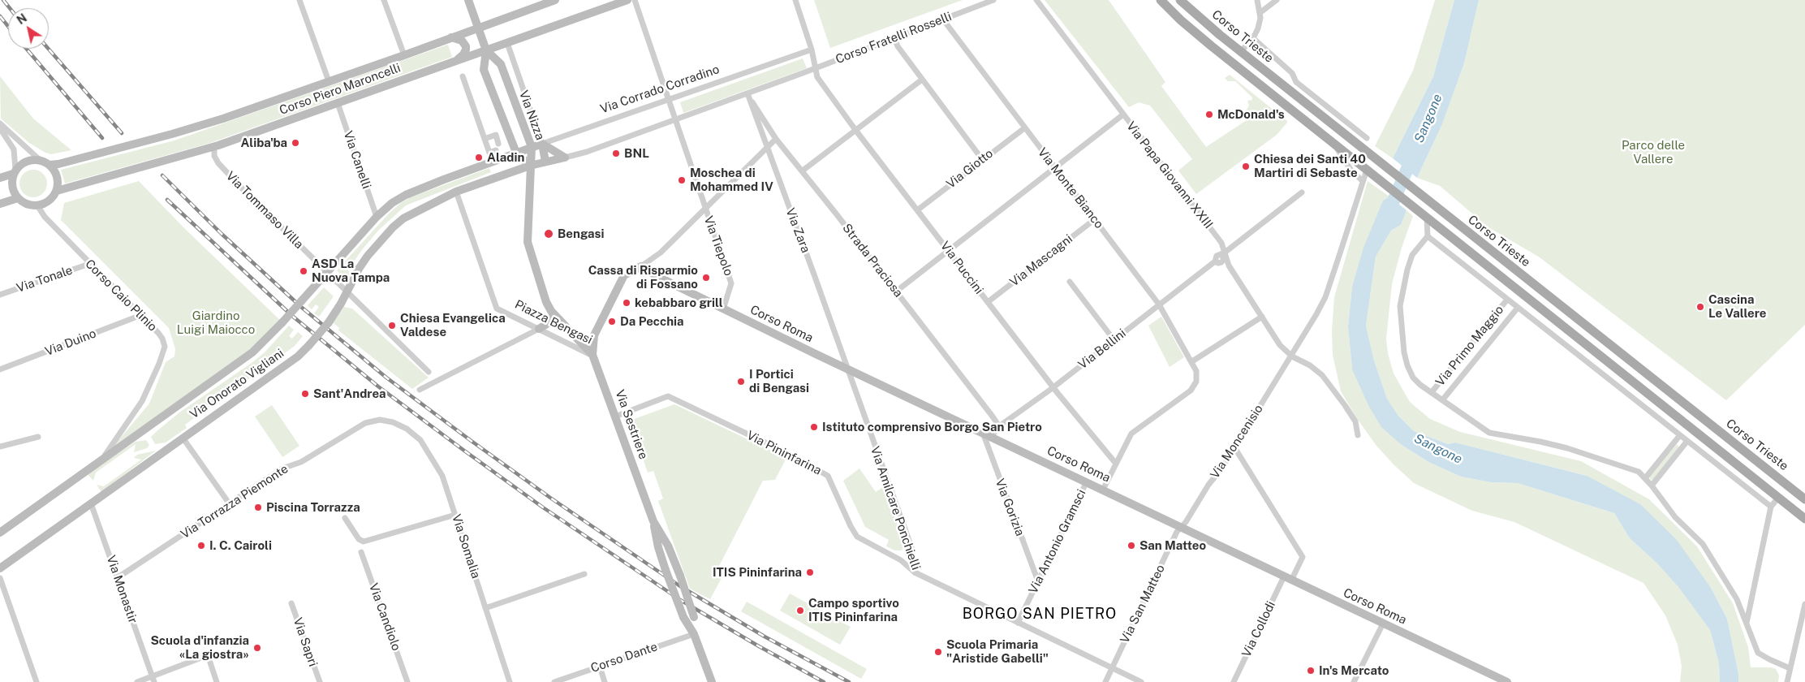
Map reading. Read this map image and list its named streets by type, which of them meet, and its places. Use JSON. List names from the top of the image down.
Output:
{
  "streets": {
    "main road": [
      "Corso Trieste",
      "Corso Piero Maroncelli",
      "Via Corrado Corradino",
      "Via Nizza",
      "Piazza Bengasi",
      "Corso Roma",
      "Via Onorato Vigliani",
      "Via Sestriere"
    ],
    "street": [
      "Corso Fratelli Rosselli",
      "Via Canelli",
      "Via Giotto",
      "Via Papa Giovanni XXIII",
      "Via Monte Bianco",
      "Via Tommaso Villa",
      "Via Zara",
      "Via Tiepolo",
      "Strada Praciosa",
      "Via Mascagni",
      "Via Puccini",
      "Via Tonale",
      "Corso Caio Plinio",
      "Via Duino",
      "Via Primo Maggio",
      "Via Bellini",
      "Via Moncenisio",
      "Via Pininfarina",
      "Via Torrazza Piemonte",
      "Via Gorizia",
      "Via Amilcare Ponchielli",
      "Via Antonio Gramsci",
      "Via Somalia",
      "Via Monastir",
      "Via San Matteo",
      "Via Candiolo",
      "Via Collodi",
      "Via Sapri",
      "Corso Dante"
    ]
  },
  "crossings": [
    ["Corso Fratelli Rosselli", "Via Monte Bianco"],
    ["Corso Fratelli Rosselli", "Via Puccini"],
    ["Corso Piero Maroncelli", "Via Nizza"],
    ["Corso Piero Maroncelli", "Via Canelli"],
    ["Corso Piero Maroncelli", "Via Tommaso Villa"],
    ["Corso Piero Maroncelli", "Corso Caio Plinio"],
    ["Via Corrado Corradino", "Via Nizza"],
    ["Via Corrado Corradino", "Via Tiepolo"],
    ["Via Corrado Corradino", "Via Puccini"],
    ["Via Corrado Corradino", "Via Onorato Vigliani"],
    ["Via Nizza", "Piazza Bengasi"],
    ["Via Nizza", "Via Onorato Vigliani"],
    ["Via Canelli", "Via Onorato Vigliani"],
    ["Via Giotto", "Via Monte Bianco"],
    ["Via Giotto", "Via Puccini"],
    ["Via Papa Giovanni XXIII", "Via Bellini"],
    ["Via Papa Giovanni XXIII", "Via Moncenisio"],
    ["Via Monte Bianco", "Via Mascagni"],
    ["Via Monte Bianco", "Via Bellini"],
    ["Via Tommaso Villa", "Via Onorato Vigliani"],
    ["Via Zara", "Strada Praciosa"],
    ["Via Zara", "Corso Roma"],
    ["Via Zara", "Via Amilcare Ponchielli"],
    ["Via Tiepolo", "Corso Roma"],
    ["Strada Praciosa", "Via Bellini"],
    ["Via Mascagni", "Via Puccini"],
    ["Via Puccini", "Via Bellini"],
    ["Via Tonale", "Corso Caio Plinio"],
    ["Corso Caio Plinio", "Via Duino"],
    ["Corso Caio Plinio", "Via Onorato Vigliani"],
    ["Piazza Bengasi", "Corso Roma"],
    ["Piazza Bengasi", "Via Onorato Vigliani"],
    ["Piazza Bengasi", "Via Sestriere"],
    ["Corso Roma", "Via Bellini"],
    ["Corso Roma", "Via Moncenisio"],
    ["Corso Roma", "Via Gorizia"],
    ["Corso Roma", "Via Amilcare Ponchielli"],
    ["Corso Roma", "Via Antonio Gramsci"],
    ["Corso Roma", "Via San Matteo"],
    ["Corso Roma", "Via Collodi"],
    ["Via Onorato Vigliani", "Via Monastir"],
    ["Via Sestriere", "Via Pininfarina"],
    ["Via Sestriere", "Corso Dante"],
    ["Via Moncenisio", "Via San Matteo"],
    ["Via Moncenisio", "Via Collodi"],
    ["Via Pininfarina", "Via Amilcare Ponchielli"],
    ["Via Torrazza Piemonte", "Via Somalia"],
    ["Via Torrazza Piemonte", "Via Monastir"],
    ["Via Gorizia", "Via Antonio Gramsci"],
    ["Via Amilcare Ponchielli", "Via Antonio Gramsci"],
    ["Via Amilcare Ponchielli", "Via San Matteo"]
  ],
  "districts": ["BORGO SAN PIETRO"],
  "water": ["Sangone"],
  "parks": ["Parco delle Vallere", "Giardino Luigi Maiocco"],
  "places": [
    "McDonald's",
    "Aliba'ba",
    "BNL",
    "Aladin",
    "Chiesa dei Santi 40 Martiri di Sebaste",
    "Moschea di Mohammed IV",
    "Bengasi",
    "ASD La Nuova Tampa",
    "Cassa di Risparmio di Fossano",
    "kebabbaro grill",
    "Cascina Le Vallere",
    "Da Pecchia",
    "Chiesa Evangelica Valdese",
    "I Portici di Bengasi",
    "Sant'Andrea",
    "Istituto comprensivo Borgo San Pietro",
    "Piscina Torrazza",
    "I. C. Cairoli",
    "San Matteo",
    "ITIS Pininfarina",
    "Campo sportivo ITIS Pininfarina",
    "Scuola d'infanzia «La giostra»",
    "Scuola Primaria \"Aristide Gabelli\"",
    "In's Mercato"
  ],
  "north": "top left"
}
